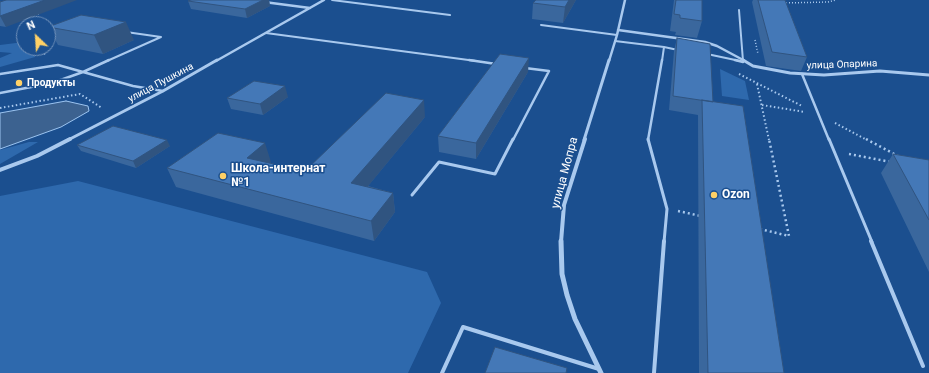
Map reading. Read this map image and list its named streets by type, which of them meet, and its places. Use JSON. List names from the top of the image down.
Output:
{
  "streets": {
    "street": ["улица Опарина", "улица Пушкина", "улица Мопра"]
  },
  "crossings": [
    ["улица Опарина", "улица Мопра"]
  ],
  "places": ["Продукты", "Школа-интернат №1", "Ozon"],
  "north": "top left"
}
